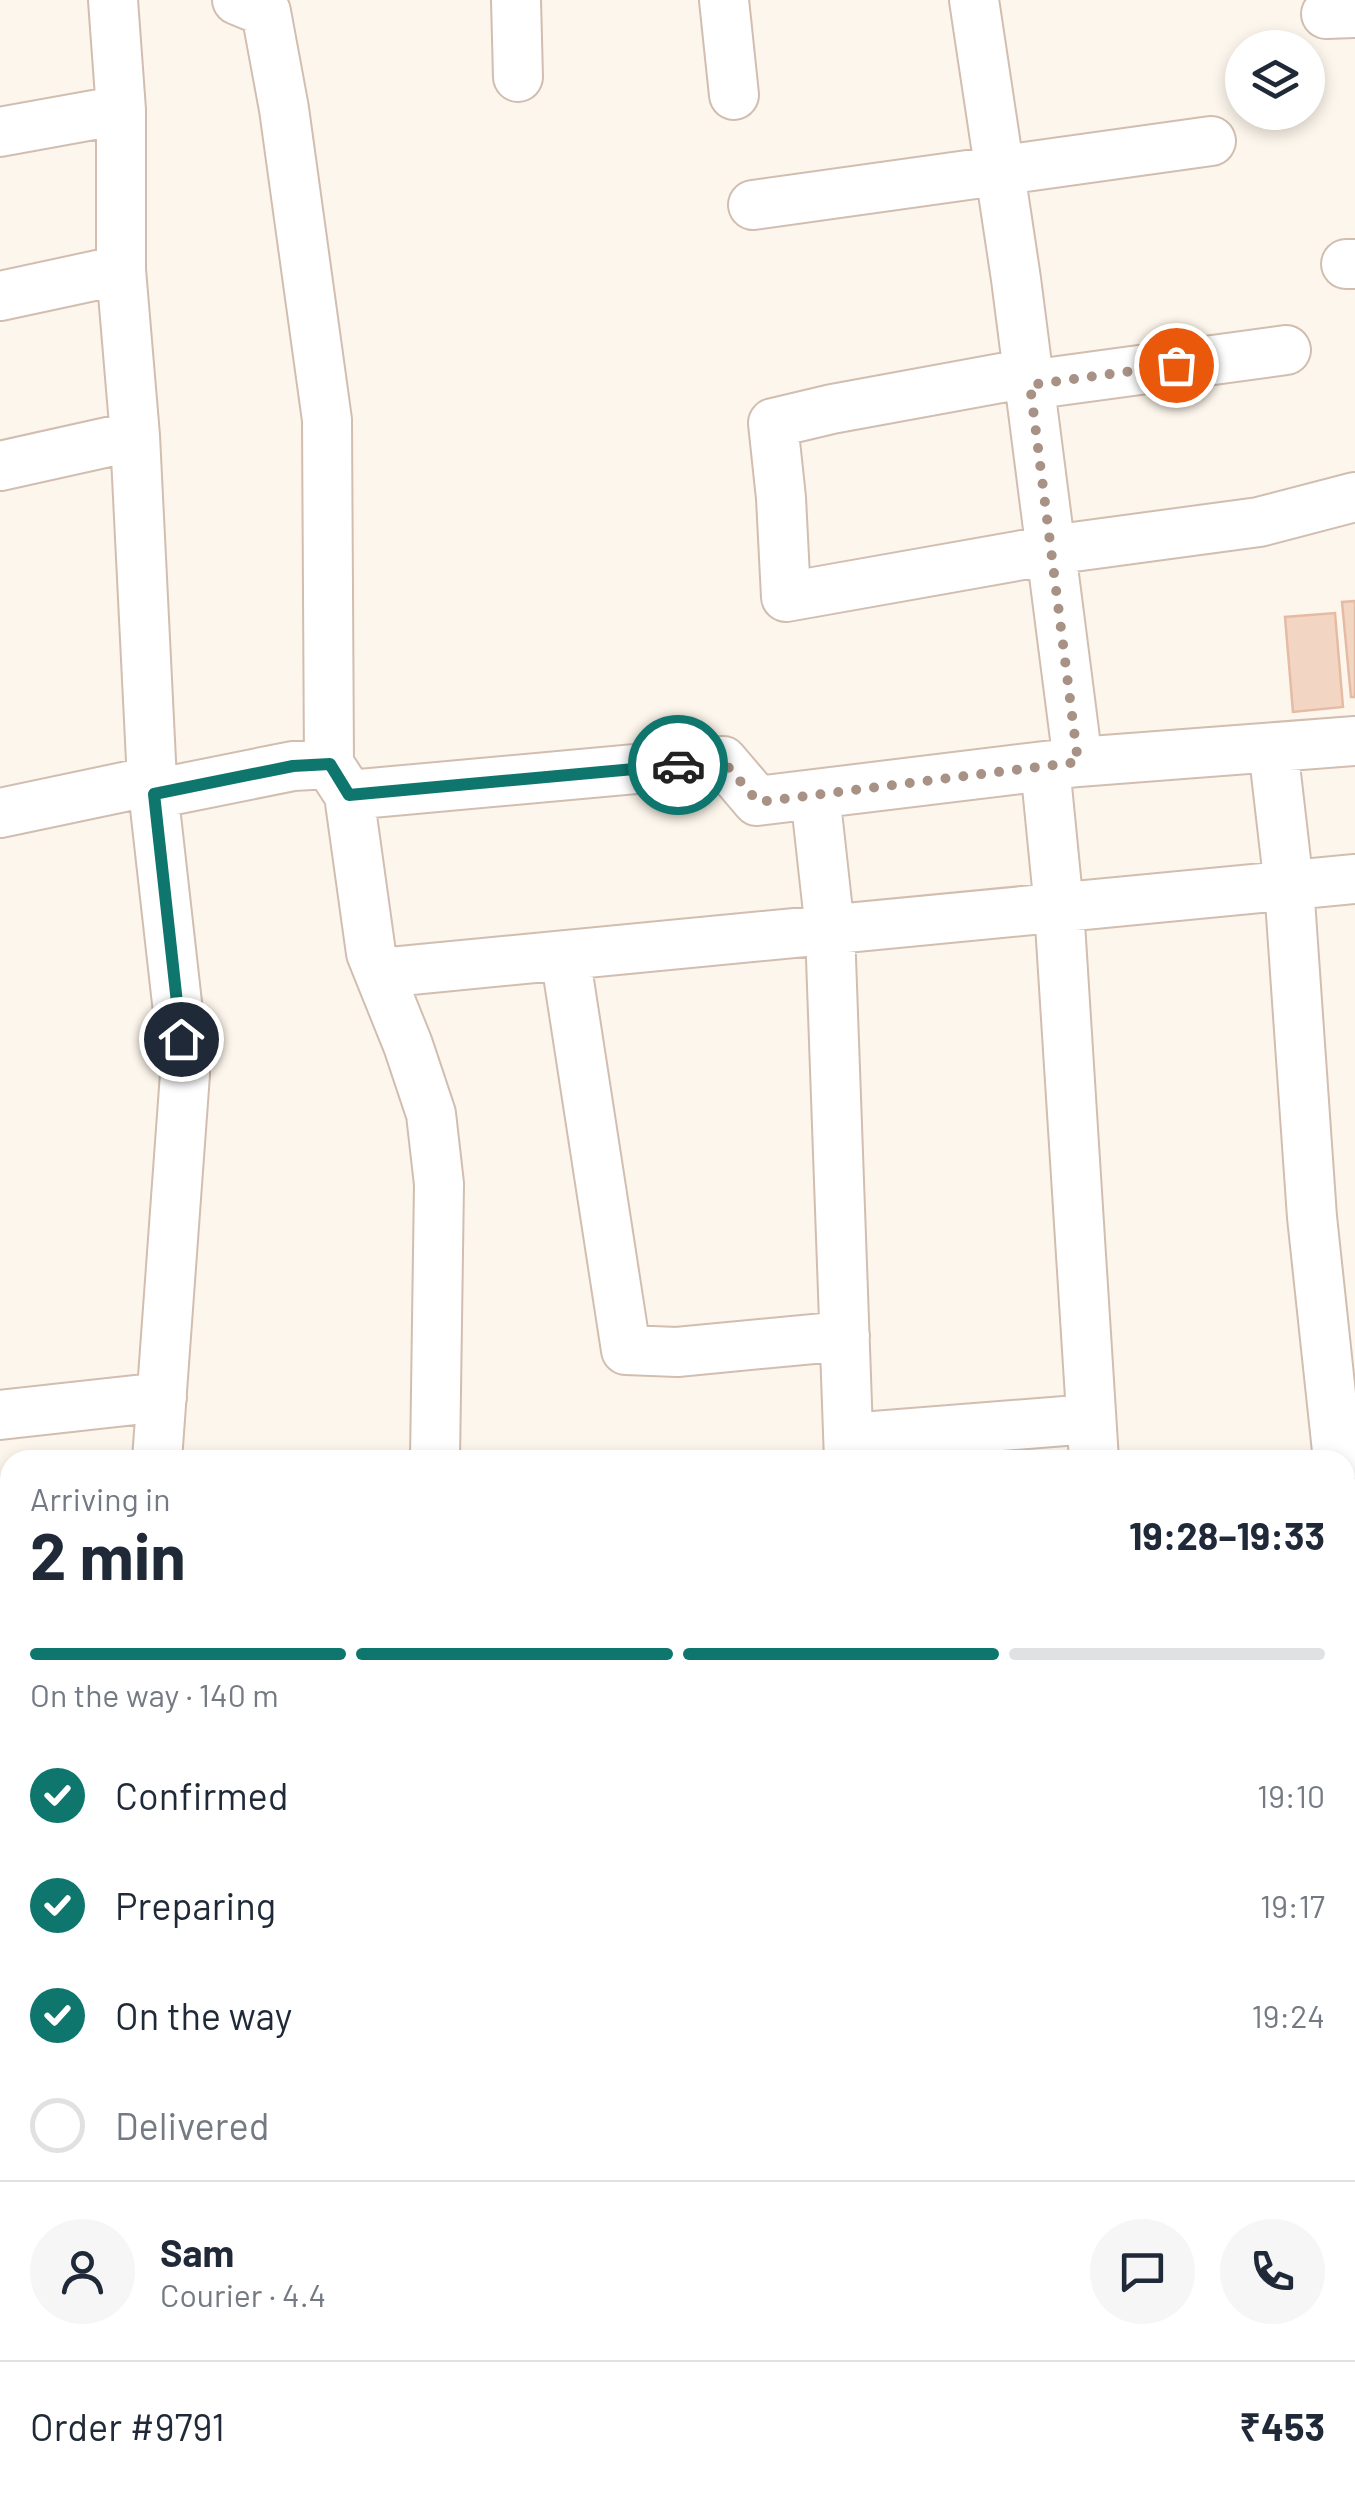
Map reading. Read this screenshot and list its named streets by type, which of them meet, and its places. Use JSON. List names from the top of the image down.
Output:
{
  "page": {
    "heading": ["2 min", "Arriving in", "19:28–19:33"],
    "panel": [
      "Sam",
      "Courier · 4.4",
      "Order #9791",
      "₹453"
    ],
    "bar": "On the way · 140 m",
    "list": [
      ["Confirmed", "19:10"],
      ["Preparing", "19:17"],
      ["On the way", "19:24"],
      "Delivered"
    ]
  }
}
